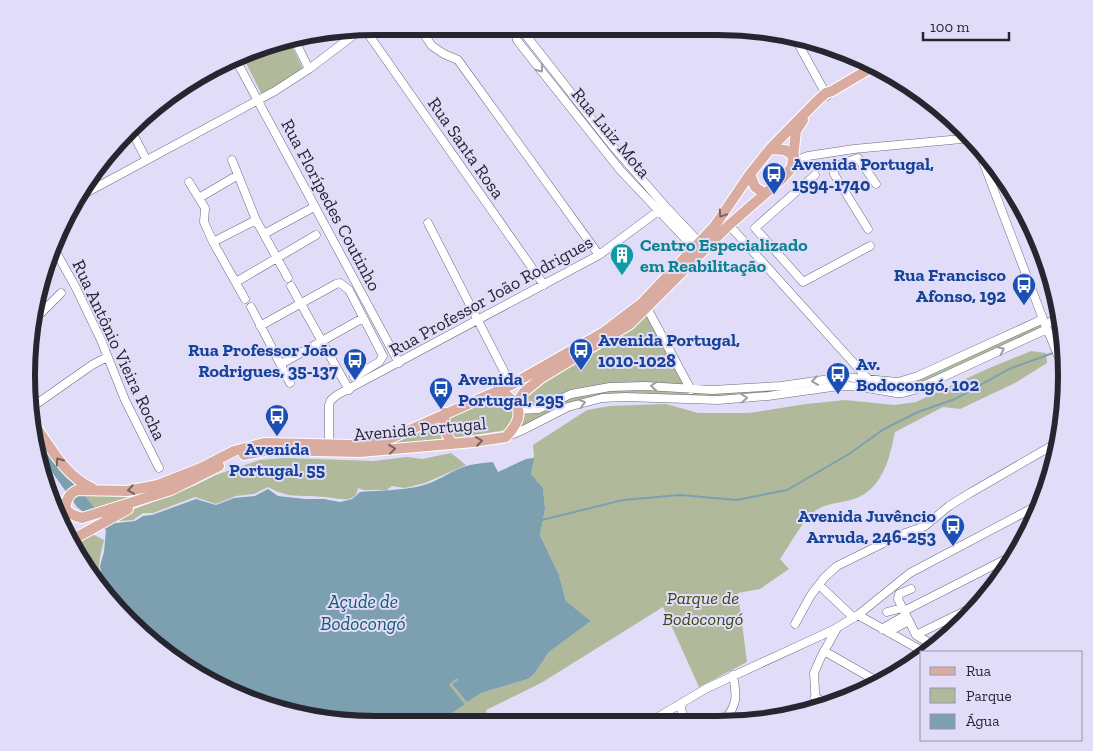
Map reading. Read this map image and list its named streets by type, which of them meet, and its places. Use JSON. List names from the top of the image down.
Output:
{
  "streets": {
    "main road": ["Avenida Portugal"],
    "street": [
      "Rua Luiz Mota",
      "Rua Santa Rosa",
      "Rua Florípedes Coutinho",
      "Rua Professor João Rodrigues",
      "Rua Antônio Vieira Rocha"
    ]
  },
  "crossings": [
    ["Rua Luiz Mota", "Rua Professor João Rodrigues"],
    ["Rua Luiz Mota", "Avenida Portugal"],
    ["Rua Santa Rosa", "Rua Professor João Rodrigues"],
    ["Rua Florípedes Coutinho", "Rua Professor João Rodrigues"],
    ["Rua Professor João Rodrigues", "Avenida Portugal"]
  ],
  "water": ["Açude de Bodocongó"],
  "parks": ["Parque de Bodocongó"],
  "places": {
    "bus stop": [
      "Avenida Portugal, 1594-1740",
      "Rua Francisco Afonso, 192",
      "Avenida Portugal, 1010-1028",
      "Rua Professor João Rodrigues, 35-137",
      "Av. Bodocongó, 102",
      "Avenida Portugal, 295",
      "Avenida Portugal, 55",
      "Avenida Juvêncio Arruda, 246-253"
    ],
    "building": ["Centro Especializado em Reabilitação"]
  },
  "legend": ["Rua", "Parque", "Água"],
  "scale_bar": "100 m"
}
